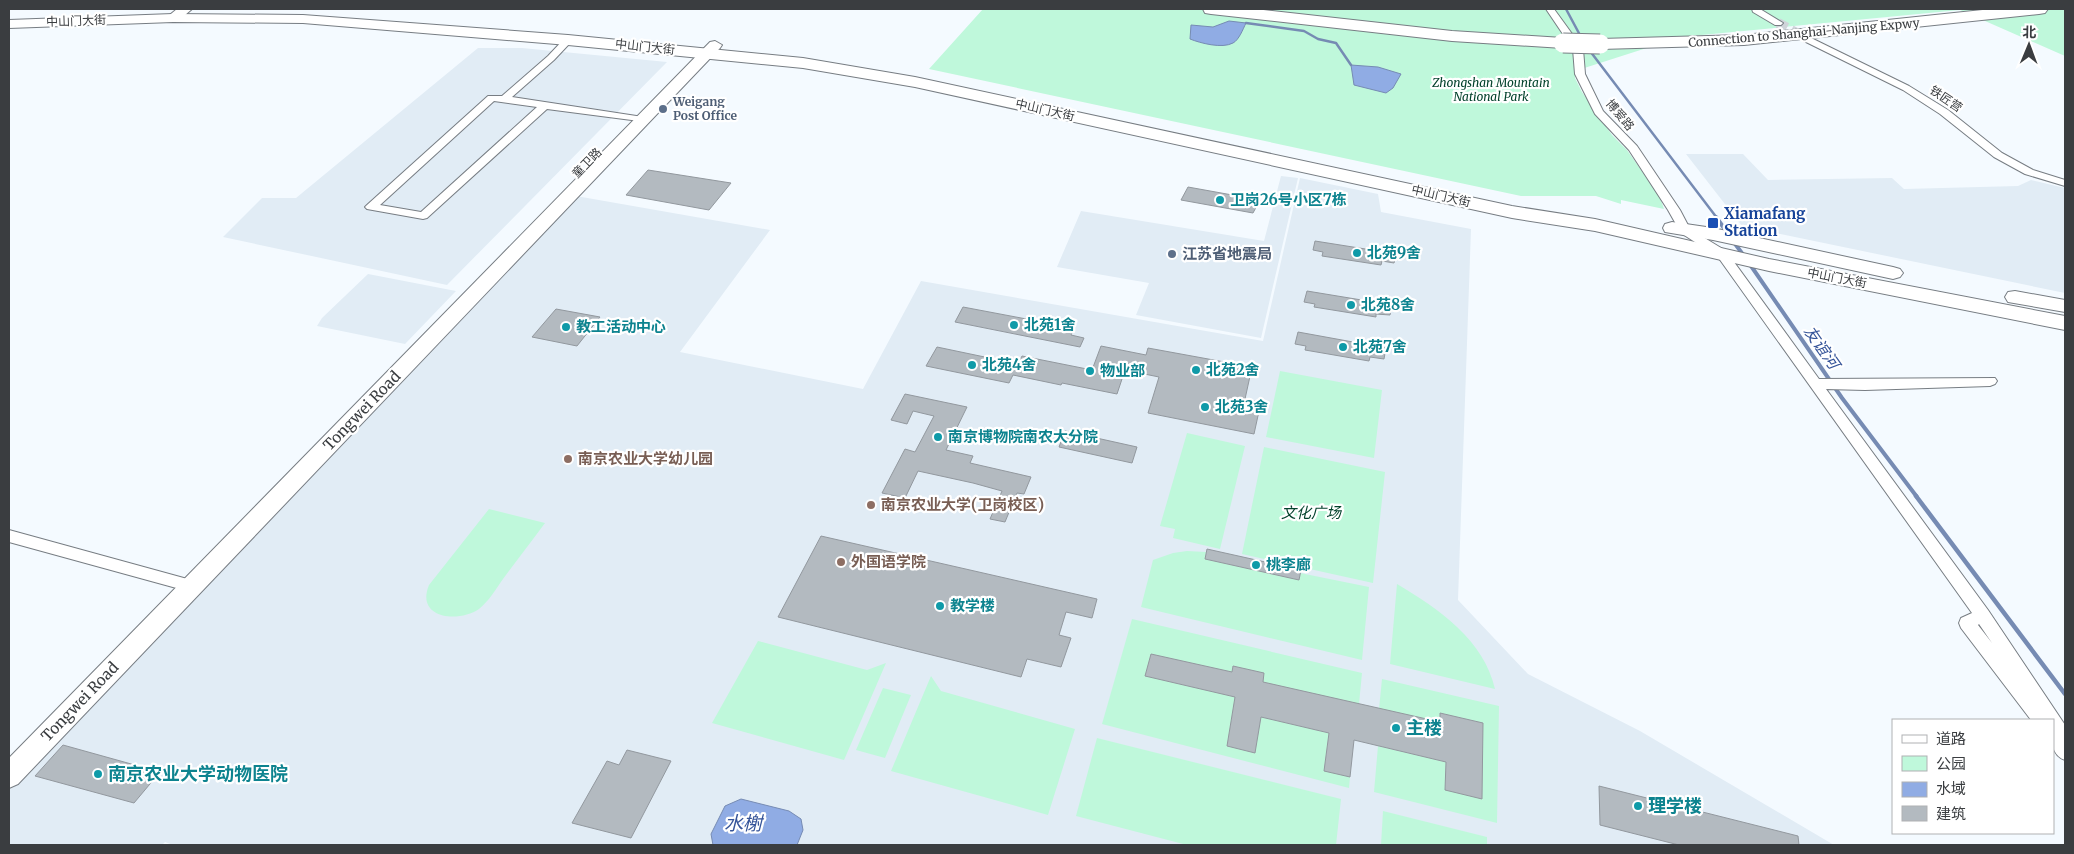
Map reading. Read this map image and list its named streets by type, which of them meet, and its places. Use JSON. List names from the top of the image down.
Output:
{
  "streets": {
    "highway": ["Connection to Shanghai-Nanjing Expwy"],
    "main road": ["中山门大街"],
    "street": ["铁匠营", "博爱路", "Tongwei Road"]
  },
  "crossings": [
    ["中山门大街", "博爱路"],
    ["中山门大街", "Tongwei Road"]
  ],
  "water": ["友谊河", "水榭"],
  "parks": ["Zhongshan Mountain National Park", "文化广场"],
  "places": {
    "other": [
      "Weigang Post Office",
      "卫岗26号小区7栋",
      "北苑9舍",
      "江苏省地震局",
      "北苑8舍",
      "北苑1舍",
      "教工活动中心",
      "北苑7舍",
      "北苑4舍",
      "北苑2舍",
      "物业部",
      "北苑3舍",
      "南京博物院南农大分院",
      "南京农业大学幼儿园",
      "南京农业大学(卫岗校区)",
      "外国语学院",
      "桃李廊",
      "教学楼",
      "主楼",
      "南京农业大学动物医院",
      "理学楼"
    ],
    "transit": ["Xiamafang Station"]
  },
  "legend": [
    "道路",
    "公园",
    "水域",
    "建筑"
  ],
  "north": "top"
}
